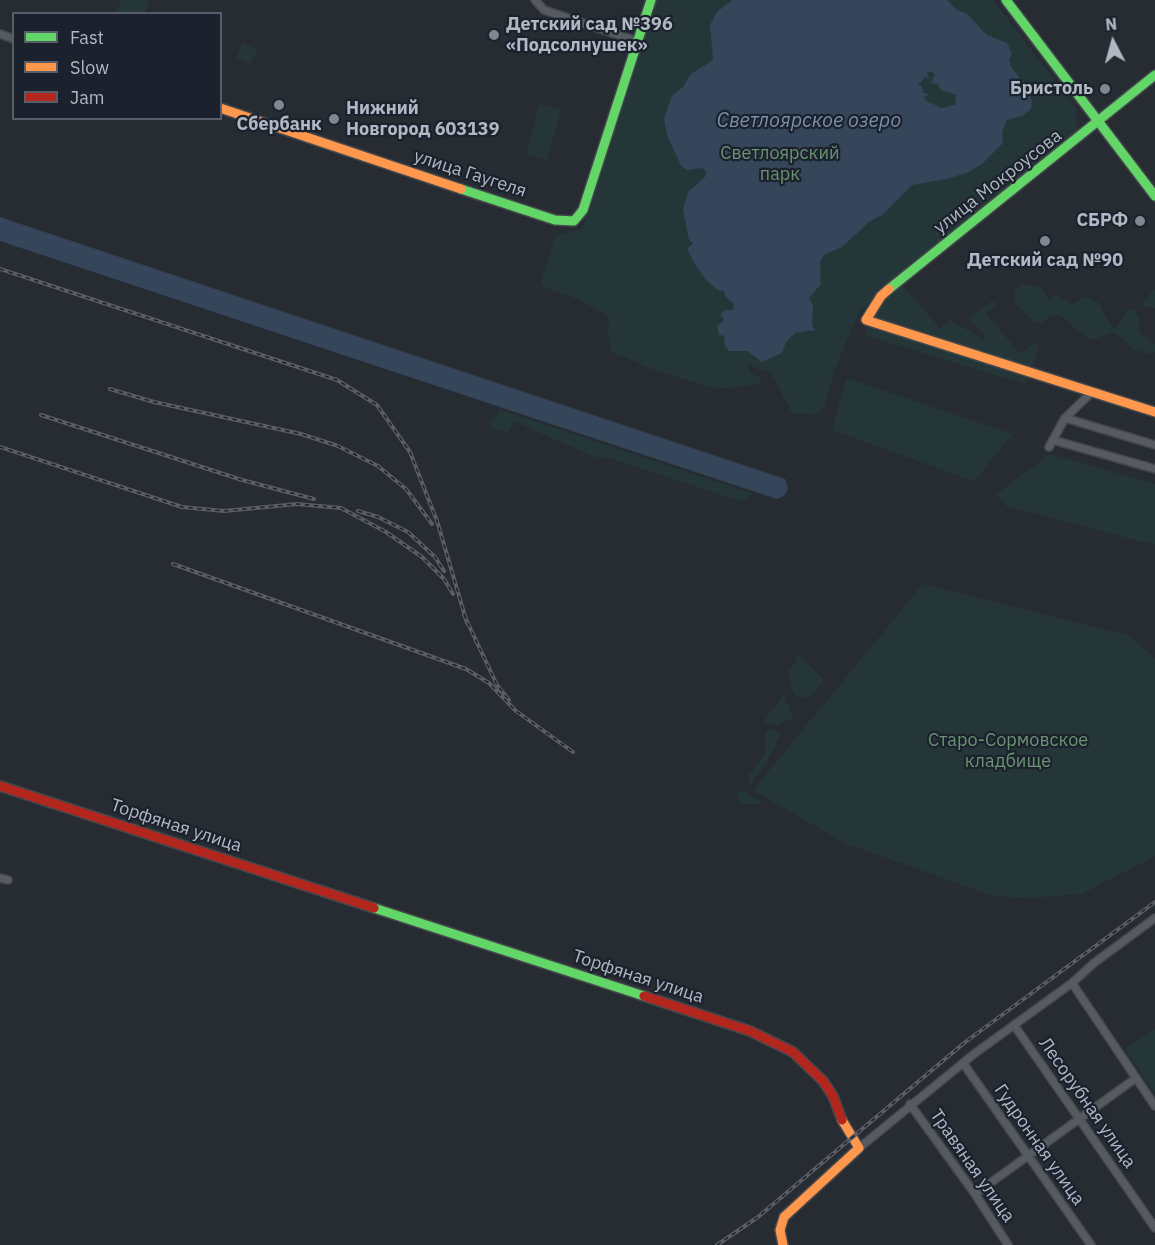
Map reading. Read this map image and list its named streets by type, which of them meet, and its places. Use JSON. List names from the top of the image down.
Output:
{
  "streets": {
    "street": [
      "улица Гаугеля",
      "улица Мокроусова",
      "Торфяная улица",
      "Лесорубная улица",
      "Гудронная улица",
      "Травяная улица"
    ]
  },
  "water": ["Светлоярское озеро"],
  "parks": ["Светлоярский парк", "Старо-Сормовское кладбище"],
  "places": [
    "Детский сад №396 «Подсолнушек»",
    "Бристоль",
    "Сбербанк",
    "Нижний Новгород 603139",
    "СБРФ",
    "Детский сад №90"
  ],
  "legend": ["Fast", "Slow", "Jam"],
  "north": "top"
}
